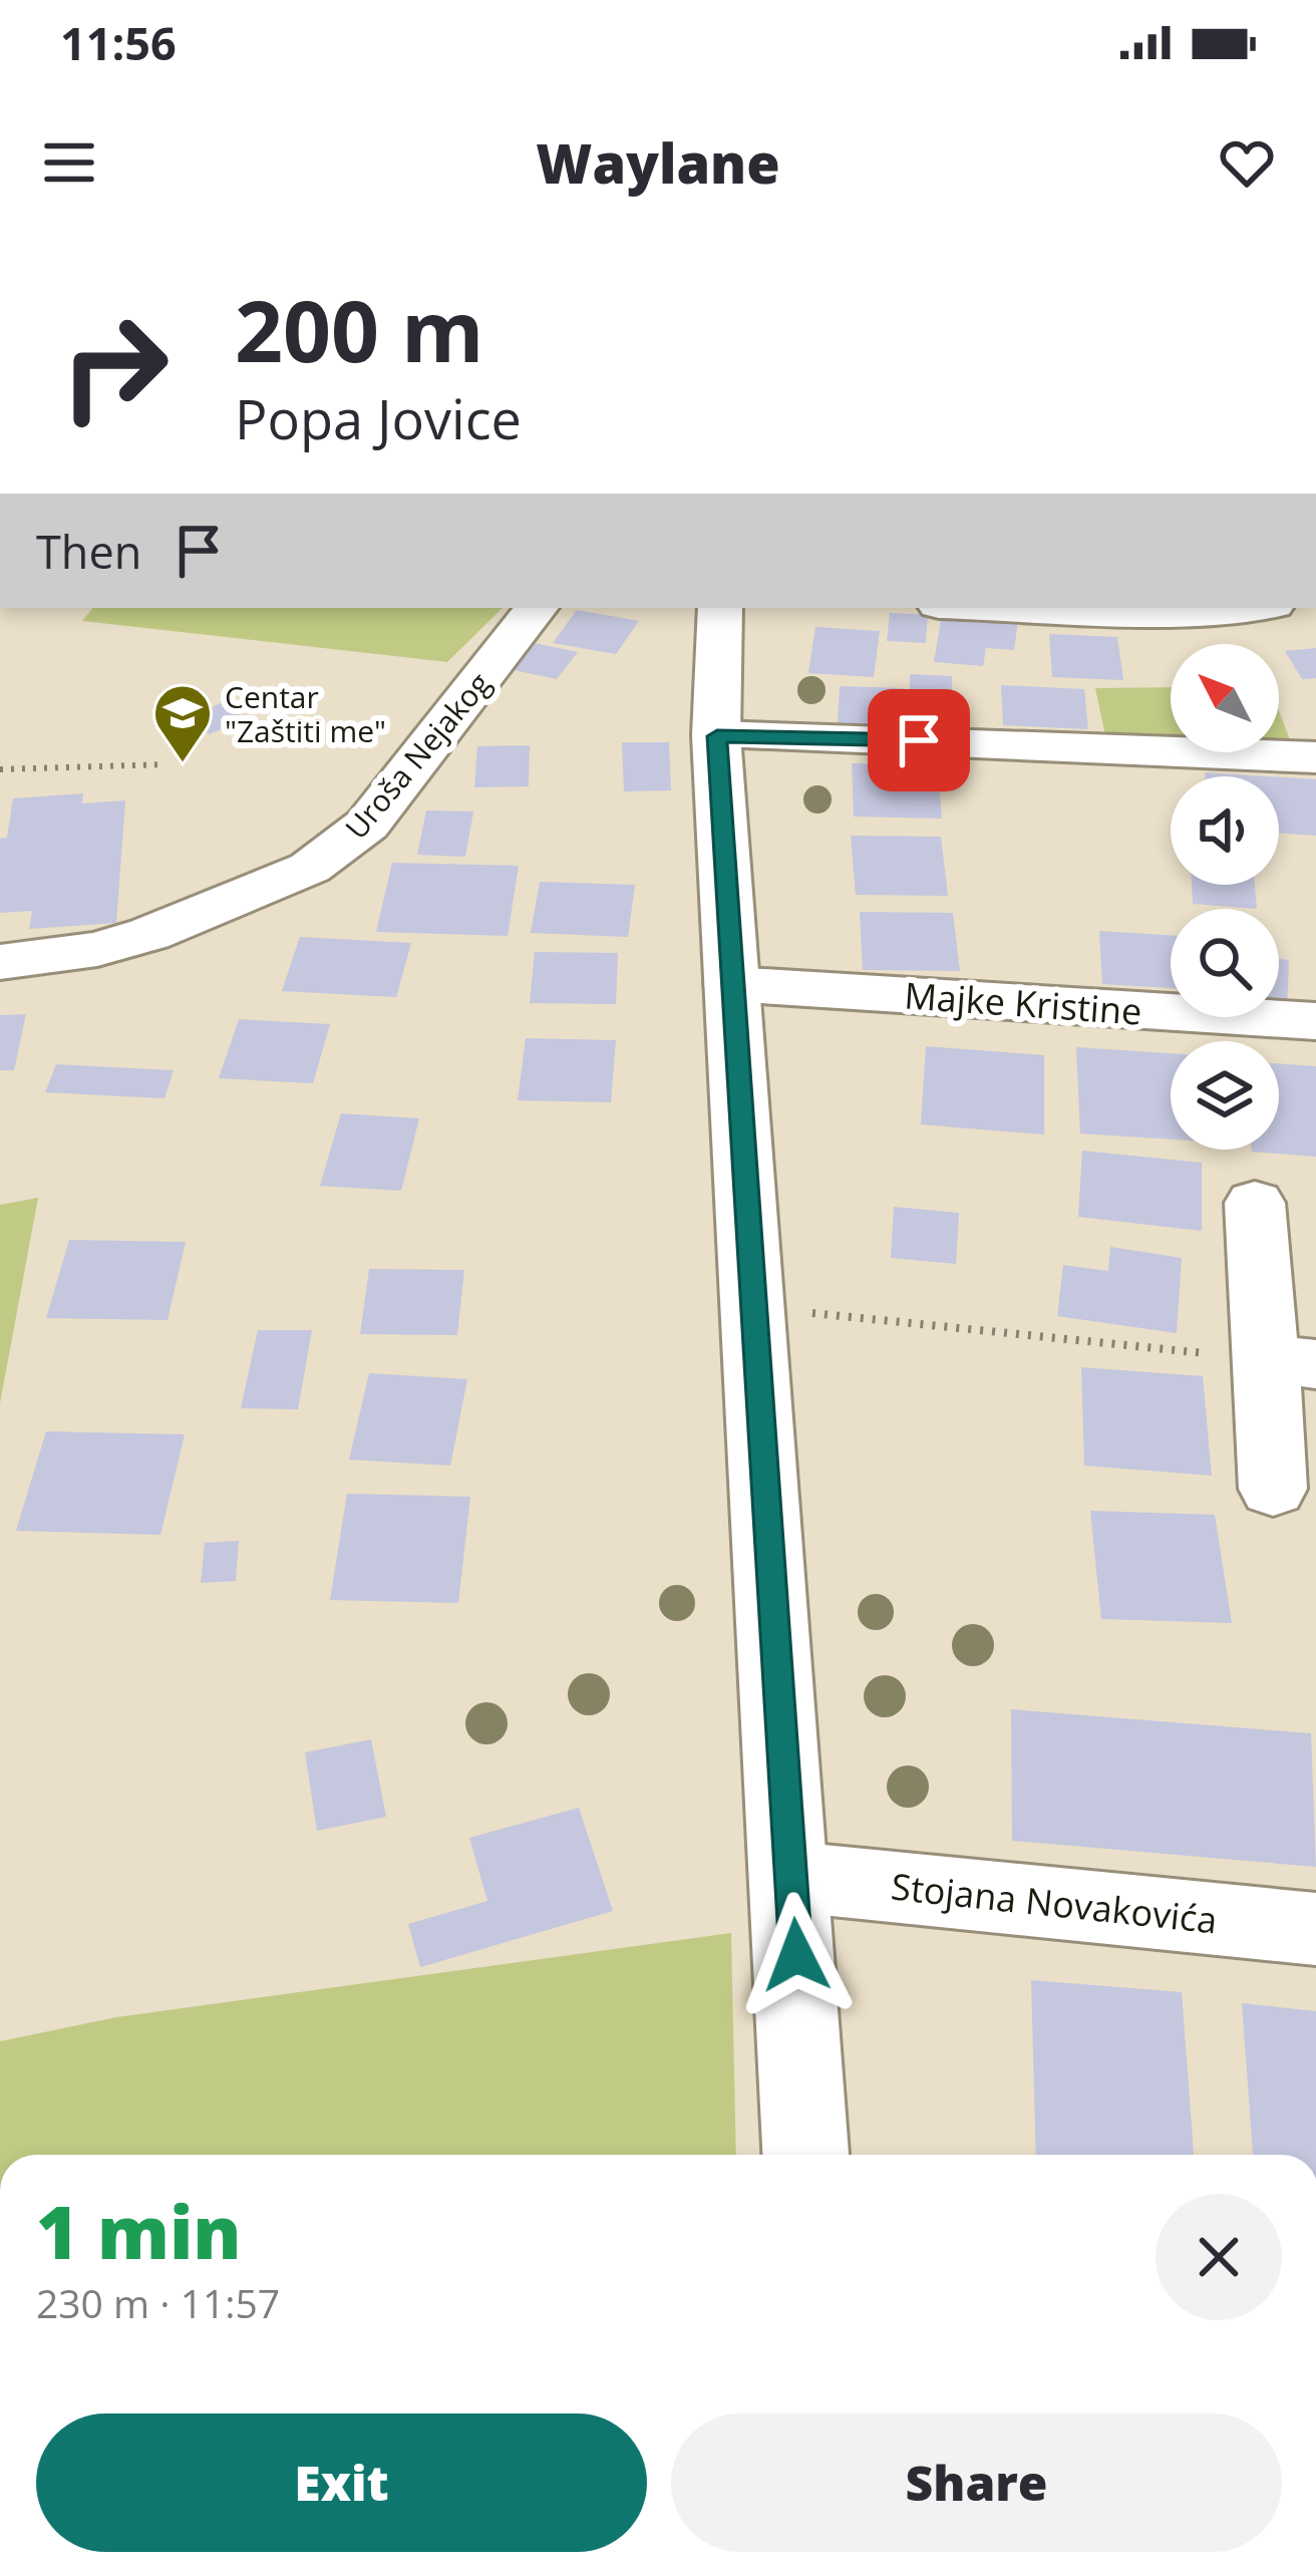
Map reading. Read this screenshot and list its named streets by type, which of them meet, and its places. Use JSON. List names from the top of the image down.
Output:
{
  "streets": {
    "street": ["Uroša Nejakog", "Majke Kristine", "Stojana Novakovića"]
  },
  "places": {
    "school or university": ["Centar \"Zaštiti me\""]
  },
  "north": "top left",
  "page": {
    "status": "11:56",
    "header": "Waylane",
    "turn": ["200 m", "Popa Jovice"],
    "then": "Then",
    "heading": ["1 min", "230 m · 11:57"],
    "buttons": ["Exit", "Share"]
  }
}
